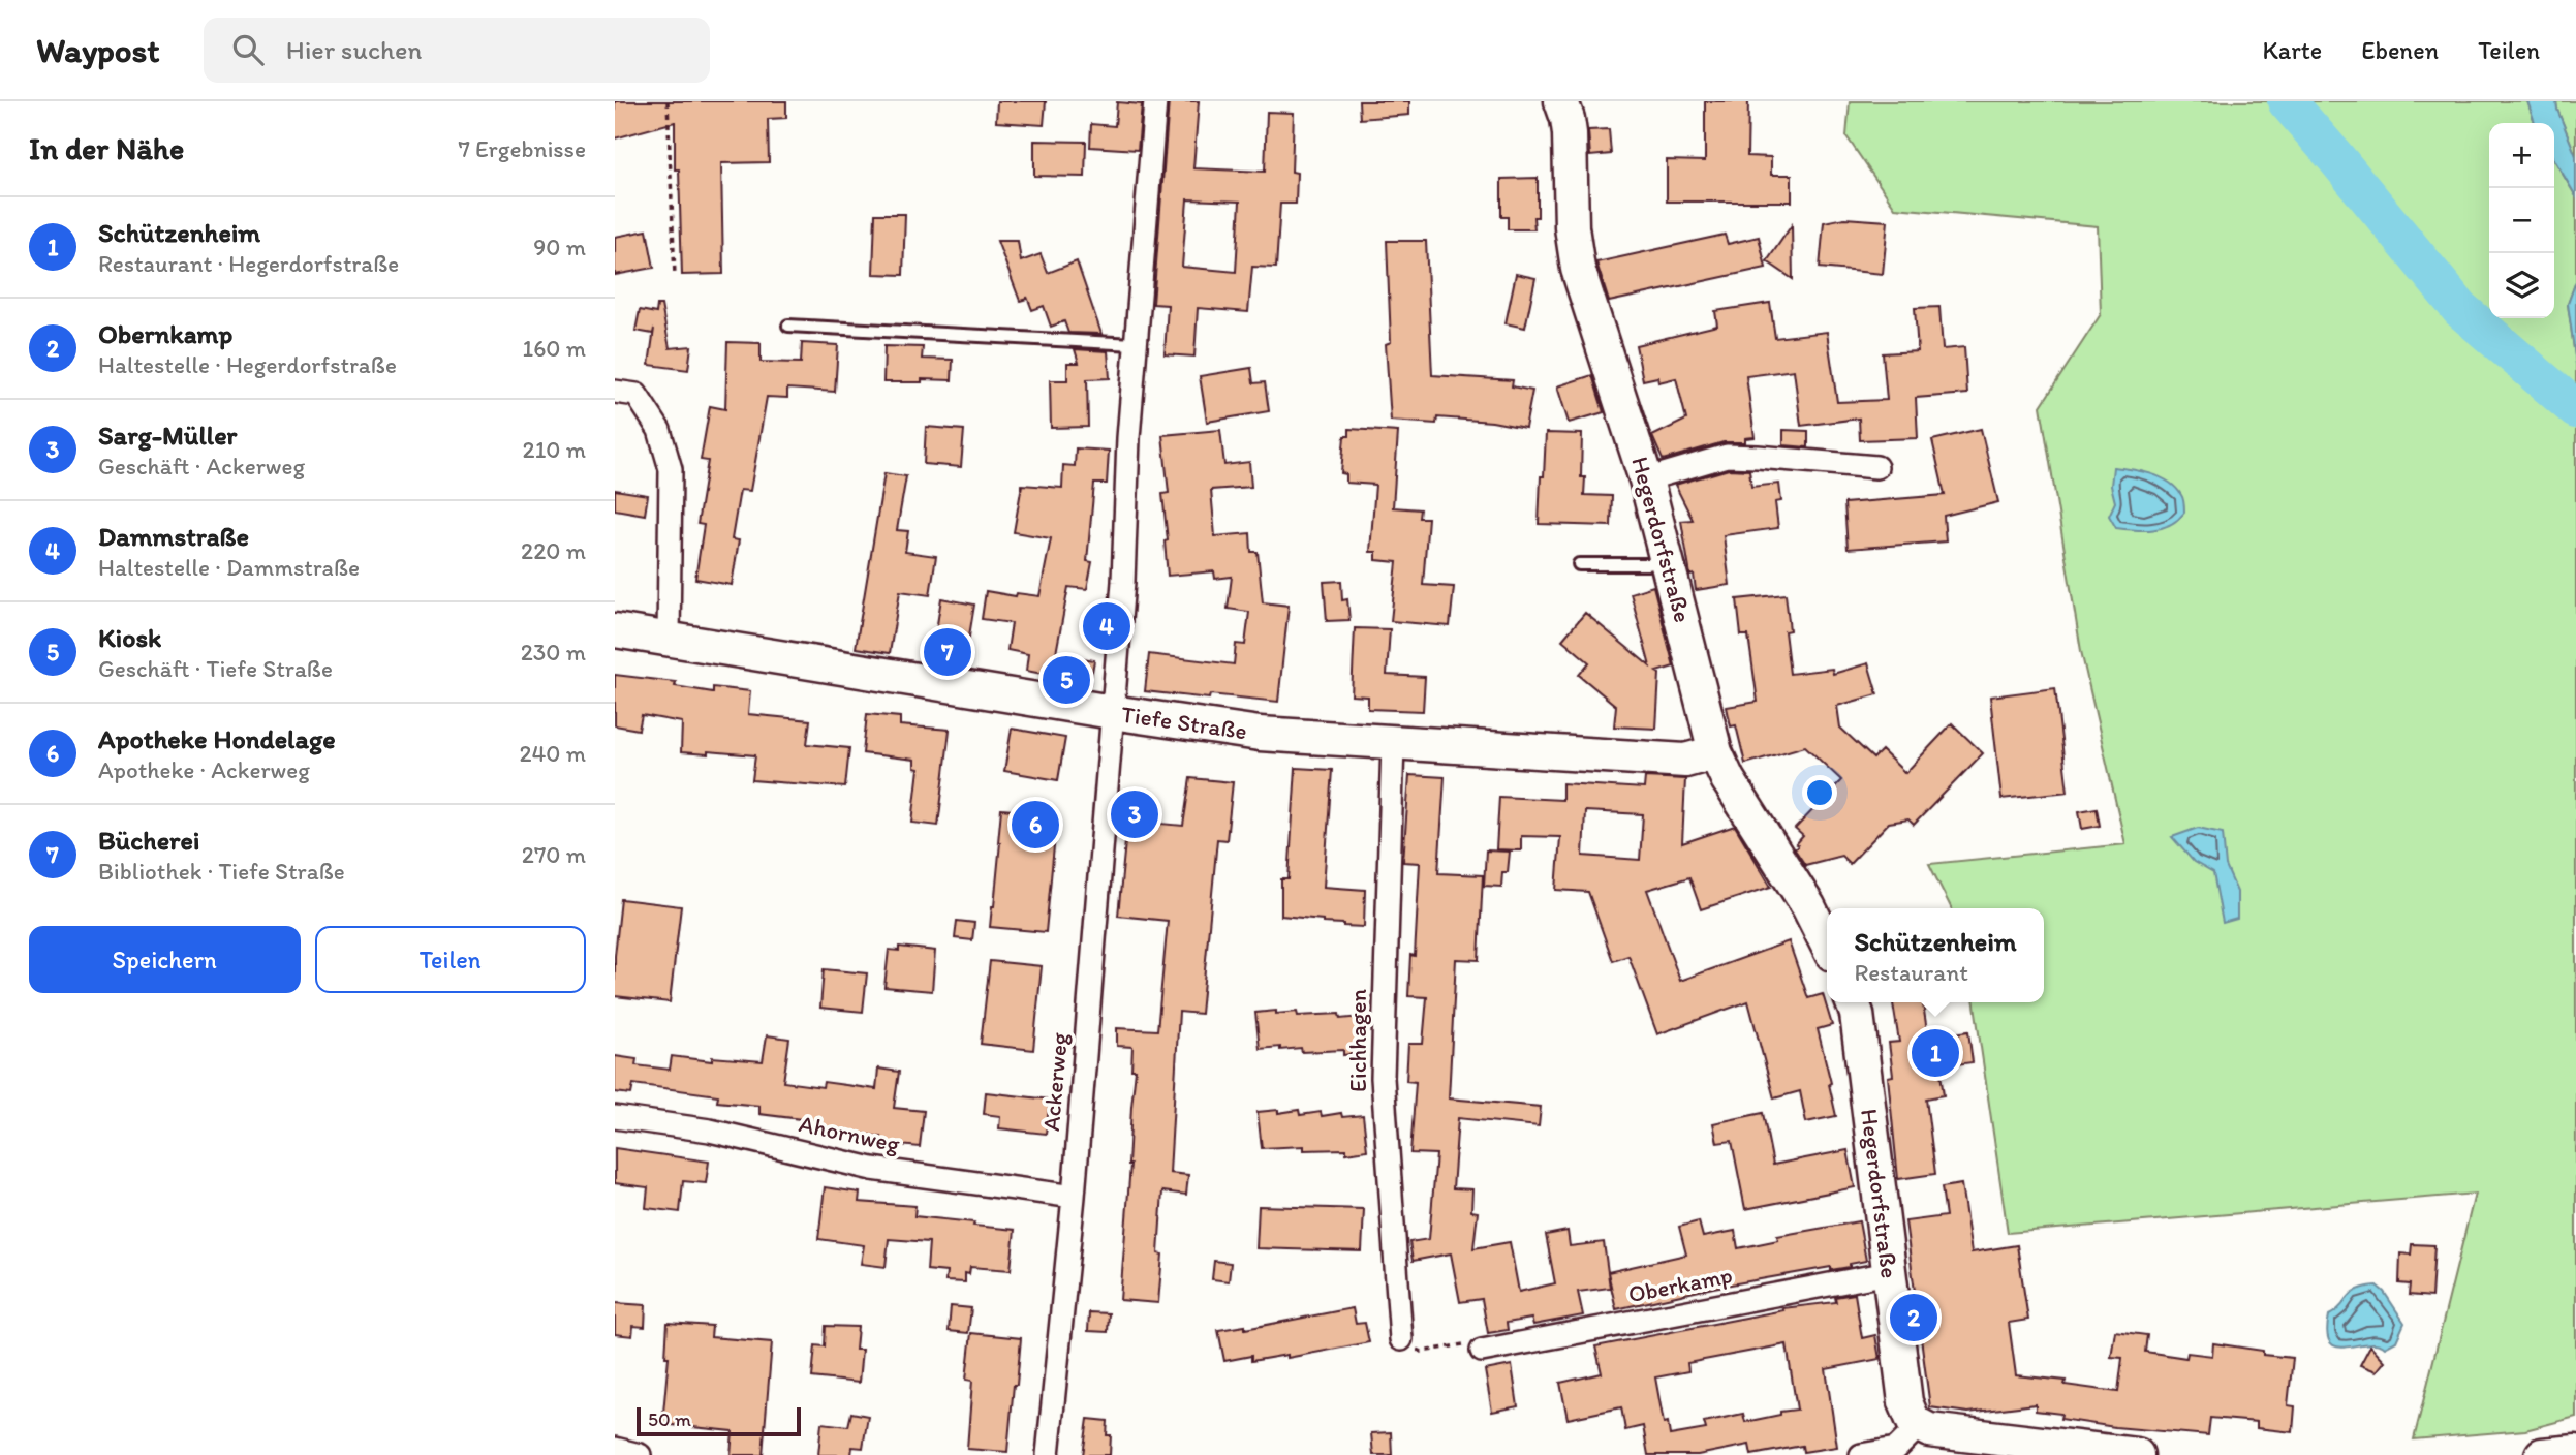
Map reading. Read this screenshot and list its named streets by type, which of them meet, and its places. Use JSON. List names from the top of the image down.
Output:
{
  "streets": {
    "main road": ["Hegerdorfstraße", "Tiefe Straße"],
    "street": [
      "Eichhagen",
      "Ackerweg",
      "Ahornweg",
      "Oberkamp"
    ]
  },
  "crossings": [
    ["Hegerdorfstraße", "Tiefe Straße"],
    ["Hegerdorfstraße", "Oberkamp"],
    ["Tiefe Straße", "Eichhagen"],
    ["Tiefe Straße", "Ackerweg"],
    ["Ackerweg", "Ahornweg"]
  ],
  "scale_bar": "50 m",
  "page": {
    "header": "Waypost",
    "search": "Hier suchen",
    "nav": ["Karte", "Ebenen", "Teilen"],
    "heading": ["In der Nähe", "7 Ergebnisse"],
    "map_buttons": ["+", "−"],
    "list": [
      {
        "mark": "1",
        "name": "Schützenheim",
        "note": "Restaurant · Hegerdorfstraße",
        "value": "90 m"
      },
      {
        "mark": "2",
        "name": "Obernkamp",
        "note": "Haltestelle · Hegerdorfstraße",
        "value": "160 m"
      },
      {
        "mark": "3",
        "name": "Sarg-Müller",
        "note": "Geschäft · Ackerweg",
        "value": "210 m"
      },
      {
        "mark": "4",
        "name": "Dammstraße",
        "note": "Haltestelle · Dammstraße",
        "value": "220 m"
      },
      {
        "mark": "5",
        "name": "Kiosk",
        "note": "Geschäft · Tiefe Straße",
        "value": "230 m"
      },
      {
        "mark": "6",
        "name": "Apotheke Hondelage",
        "note": "Apotheke · Ackerweg",
        "value": "240 m"
      },
      {
        "mark": "7",
        "name": "Bücherei",
        "note": "Bibliothek · Tiefe Straße",
        "value": "270 m"
      }
    ],
    "pins": [
      "4",
      "7",
      "5",
      "3",
      "6",
      "1",
      "2"
    ],
    "buttons": ["Speichern", "Teilen"],
    "popup": ["Schützenheim", "Restaurant"],
    "scale": "50 m"
  }
}
